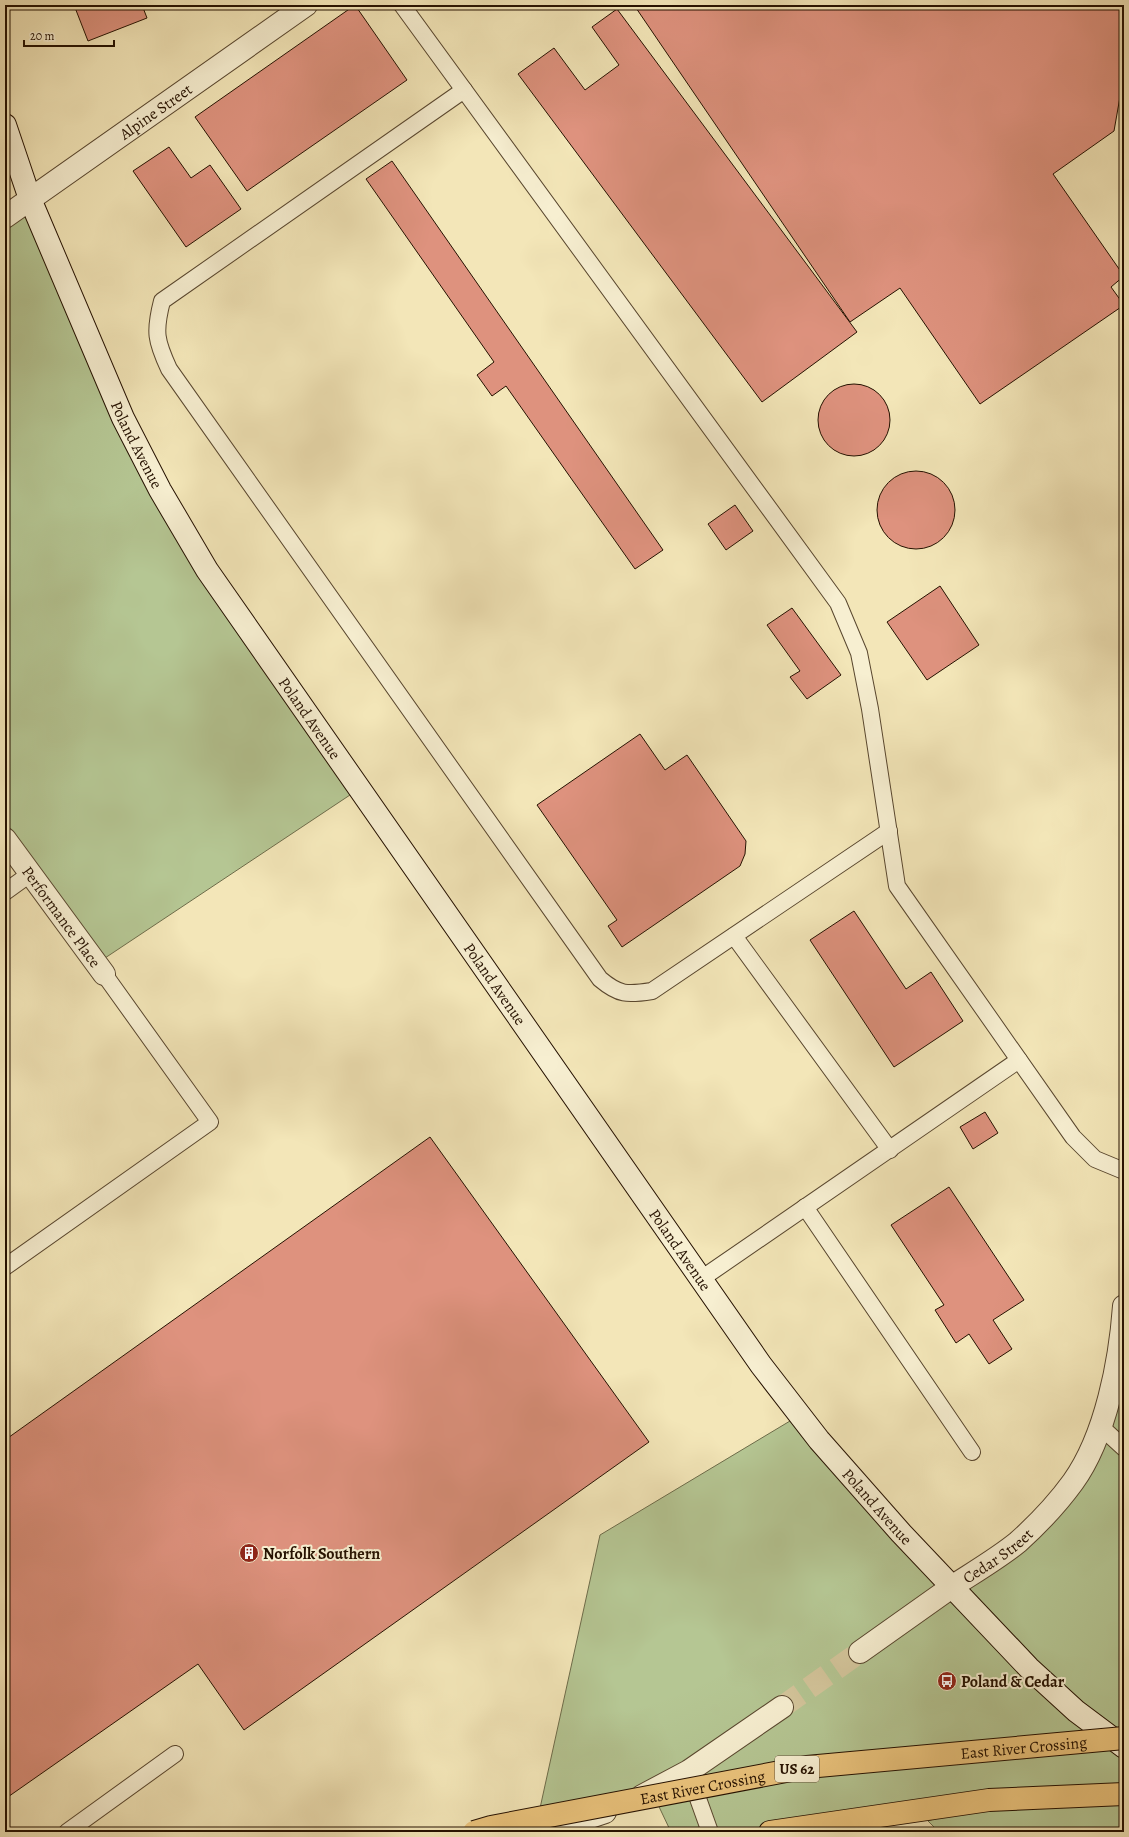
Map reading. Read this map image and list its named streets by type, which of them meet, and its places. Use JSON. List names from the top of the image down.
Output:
{
  "streets": {
    "highway": ["East River Crossing", "US 62"],
    "main road": [
      "Alpine Street",
      "Poland Avenue",
      "Performance Place",
      "Cedar Street"
    ]
  },
  "crossings": [
    ["Alpine Street", "Poland Avenue"],
    ["Poland Avenue", "Cedar Street"]
  ],
  "places": {
    "building": ["Norfolk Southern"],
    "bus stop": ["Poland & Cedar"]
  },
  "scale_bar": "20 m"
}
